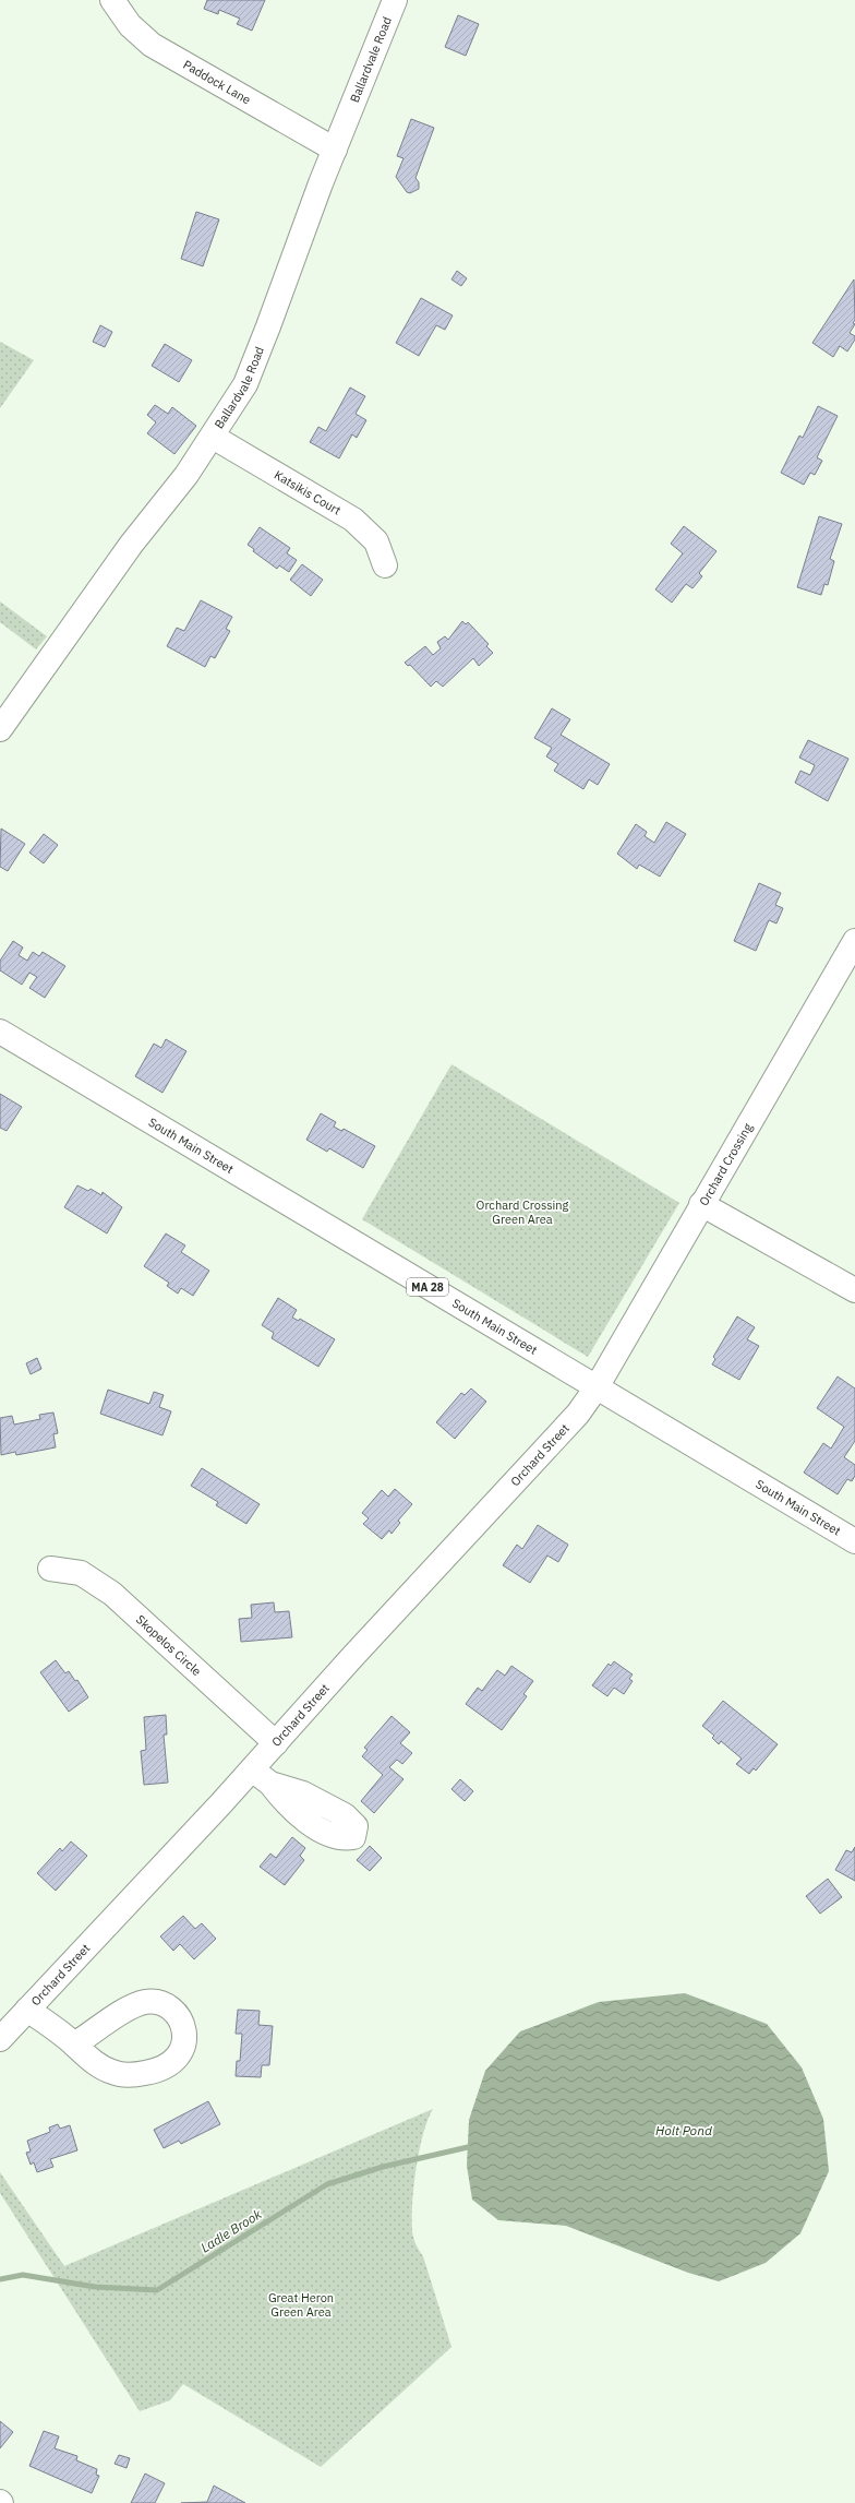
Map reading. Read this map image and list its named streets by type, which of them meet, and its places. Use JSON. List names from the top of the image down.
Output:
{
  "streets": {
    "street": [
      "Ballardvale Road",
      "Paddock Lane",
      "Katsikis Court",
      "South Main Street",
      "Orchard Crossing",
      "MA 28",
      "Orchard Street",
      "Skopelos Circle"
    ]
  },
  "crossings": [
    ["Ballardvale Road", "Paddock Lane"],
    ["Ballardvale Road", "Katsikis Court"],
    ["South Main Street", "Orchard Crossing"],
    ["South Main Street", "Orchard Street"],
    ["Orchard Crossing", "Orchard Street"],
    ["Orchard Street", "Skopelos Circle"]
  ],
  "water": ["Holt Pond", "Ladle Brook"],
  "parks": ["Orchard Crossing Green Area", "Great Heron Green Area"]
}
